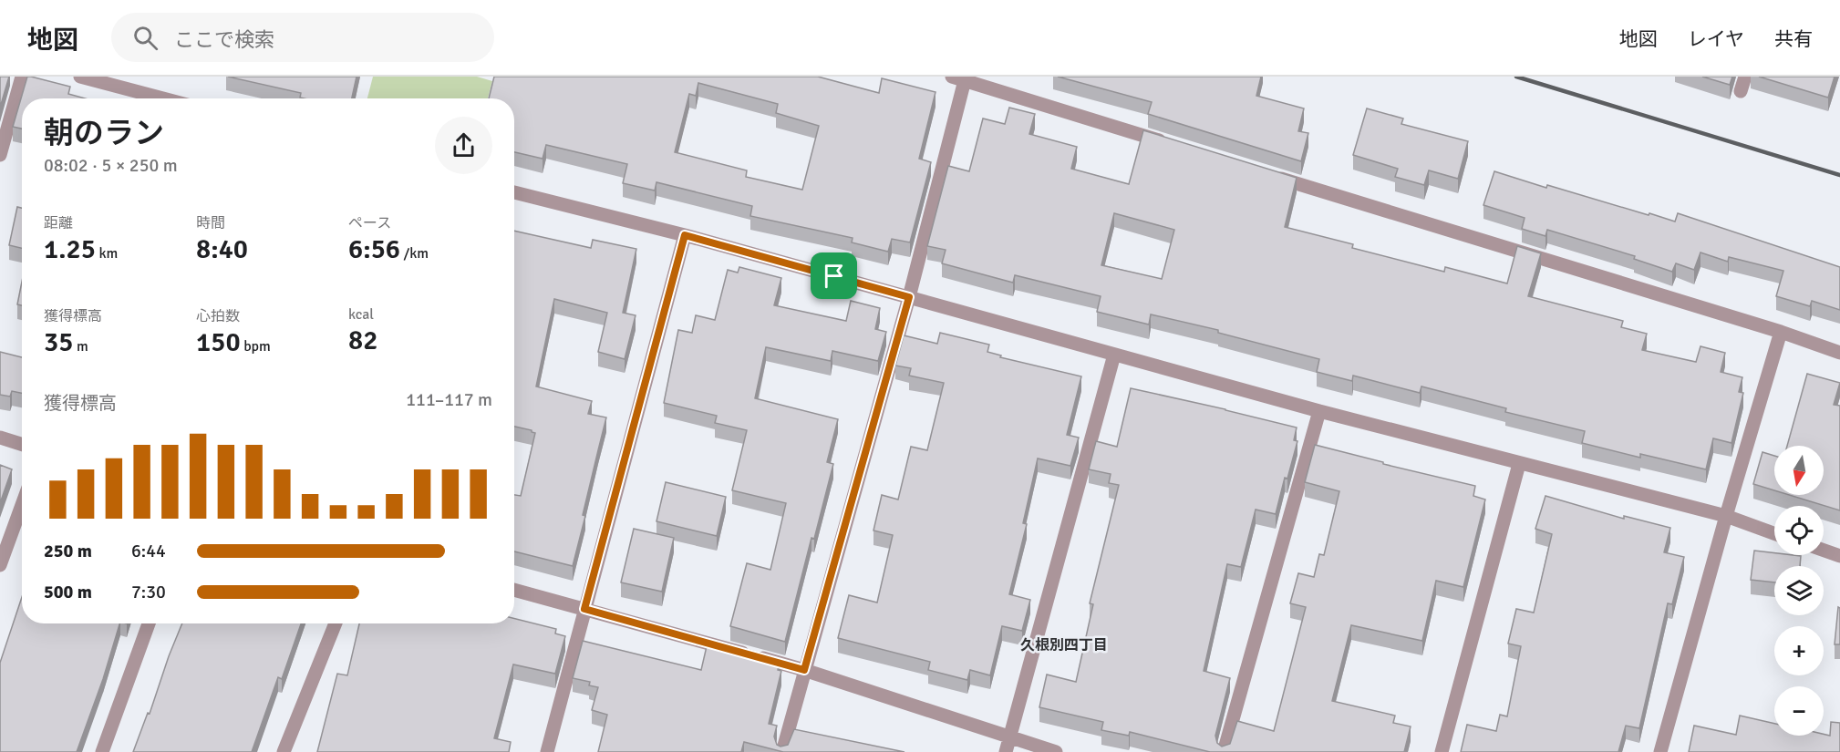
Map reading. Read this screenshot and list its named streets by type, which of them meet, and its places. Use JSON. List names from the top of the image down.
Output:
{
  "districts": ["久根別四丁目"],
  "north": "bottom",
  "page": {
    "header": "地図",
    "search": "ここで検索",
    "nav": ["地図", "レイヤ", "共有"],
    "heading": ["朝のラン", "08:02 · 5 × 250 m"],
    "stats": [
      ["距離", "1.25 km"],
      ["時間", "8:40"],
      ["ペース", "6:56 /km"],
      ["獲得標高", "35 m"],
      ["心拍数", "150 bpm"],
      ["kcal", "82"]
    ],
    "chart": ["獲得標高", "111–117 m"],
    "map_buttons": ["+", "−"],
    "list": [
      {
        "name": "250 m",
        "note": "6:44"
      },
      {
        "name": "500 m",
        "note": "7:30"
      }
    ]
  }
}
